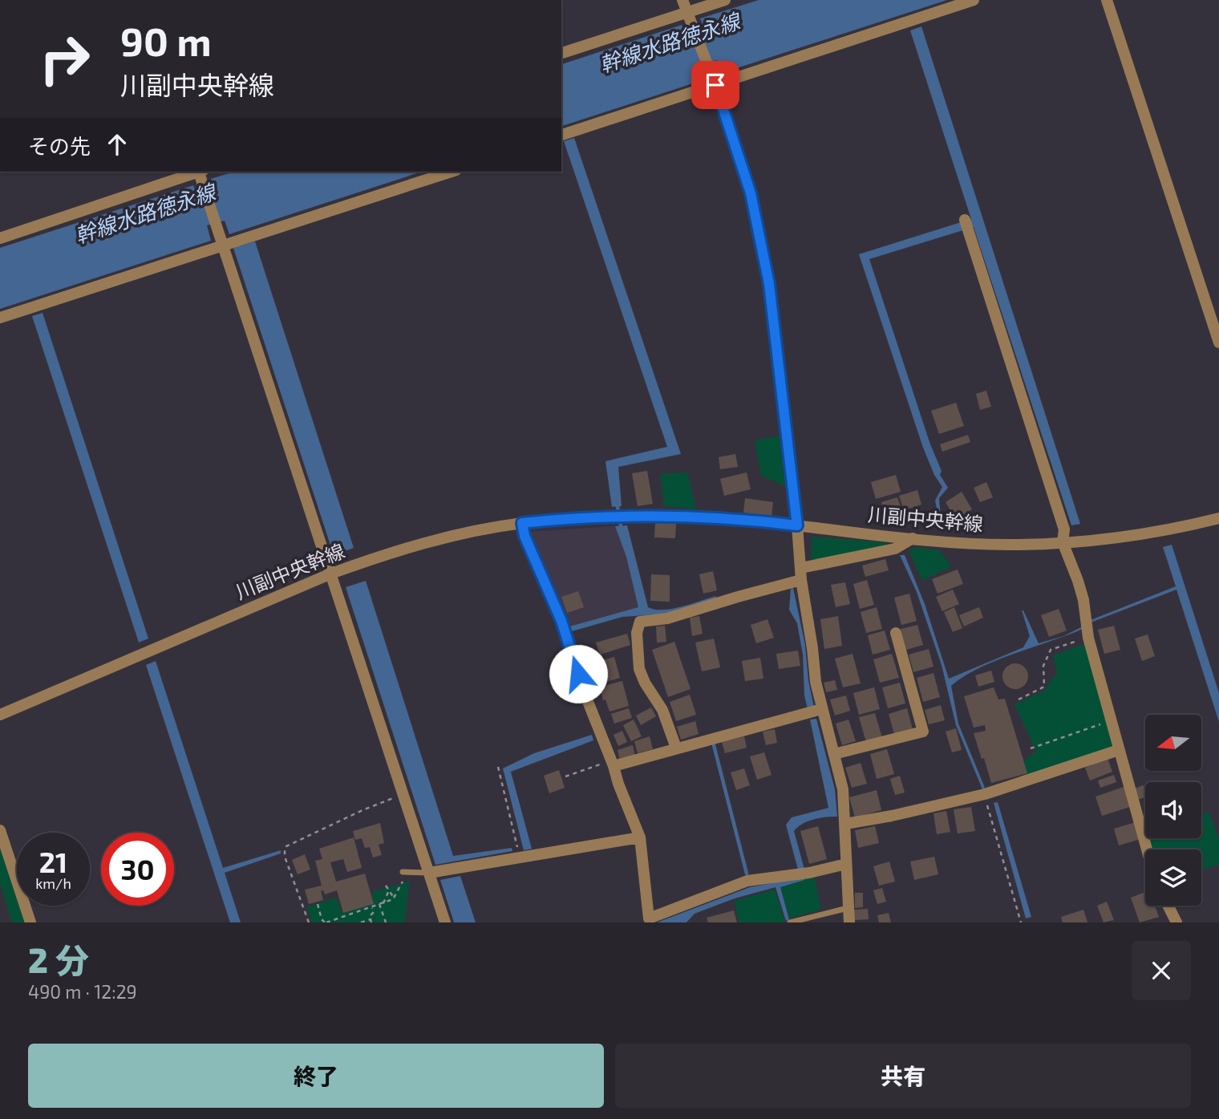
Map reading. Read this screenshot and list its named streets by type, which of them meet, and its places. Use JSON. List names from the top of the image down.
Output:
{
  "streets": {
    "street": ["川副中央幹線"]
  },
  "water": ["幹線水路徳永線"],
  "north": "left",
  "page": {
    "turn": ["90 m", "川副中央幹線"],
    "then": "その先",
    "speed": "21 km/h",
    "limit": "30",
    "heading": ["2 分", "490 m · 12:29"],
    "buttons": ["終了", "共有"]
  }
}
